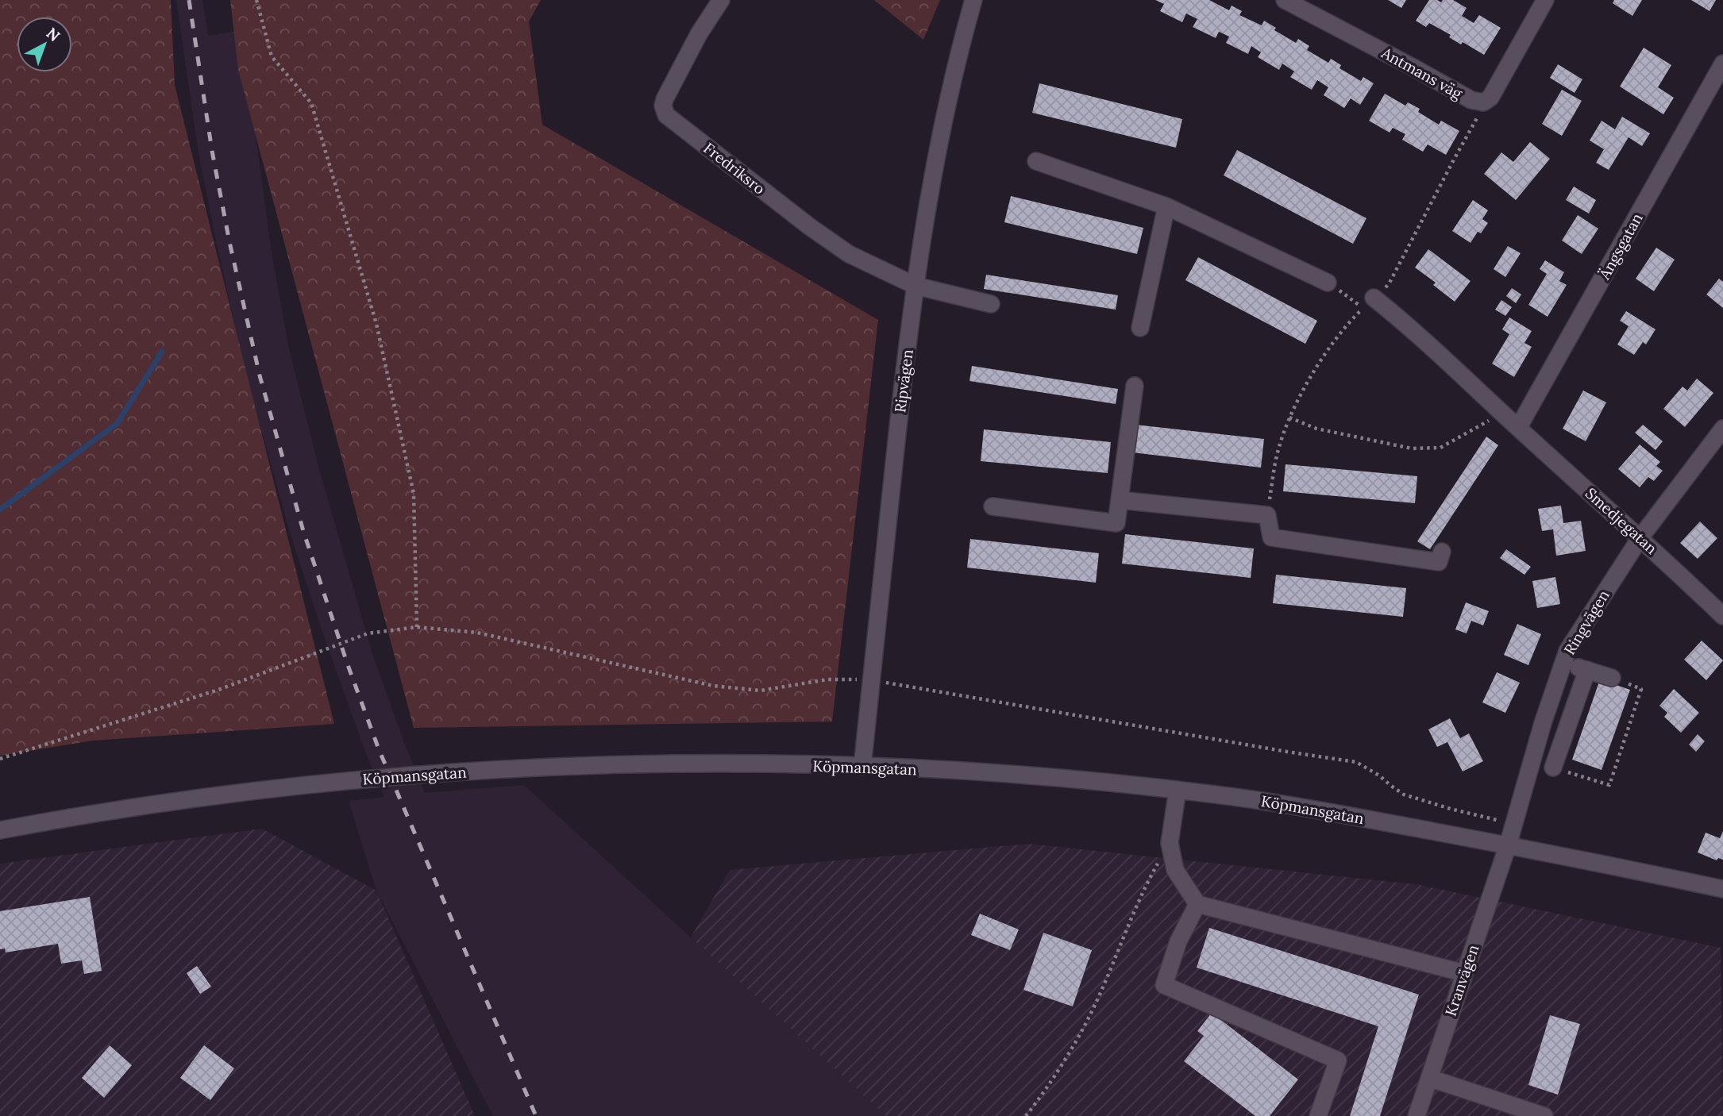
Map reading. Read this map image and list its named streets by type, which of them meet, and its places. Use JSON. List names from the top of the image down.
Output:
{
  "streets": {
    "street": [
      "Antmans väg",
      "Fredriksro",
      "Ängsgatan",
      "Ripvägen",
      "Smedjegatan",
      "Ringvägen",
      "Köpmansgatan",
      "Kranvägen"
    ]
  },
  "crossings": [
    ["Fredriksro", "Ripvägen"],
    ["Ängsgatan", "Smedjegatan"],
    ["Ripvägen", "Köpmansgatan"],
    ["Smedjegatan", "Ringvägen"],
    ["Ringvägen", "Köpmansgatan"],
    ["Ringvägen", "Kranvägen"],
    ["Köpmansgatan", "Kranvägen"]
  ],
  "north": "top right"
}
